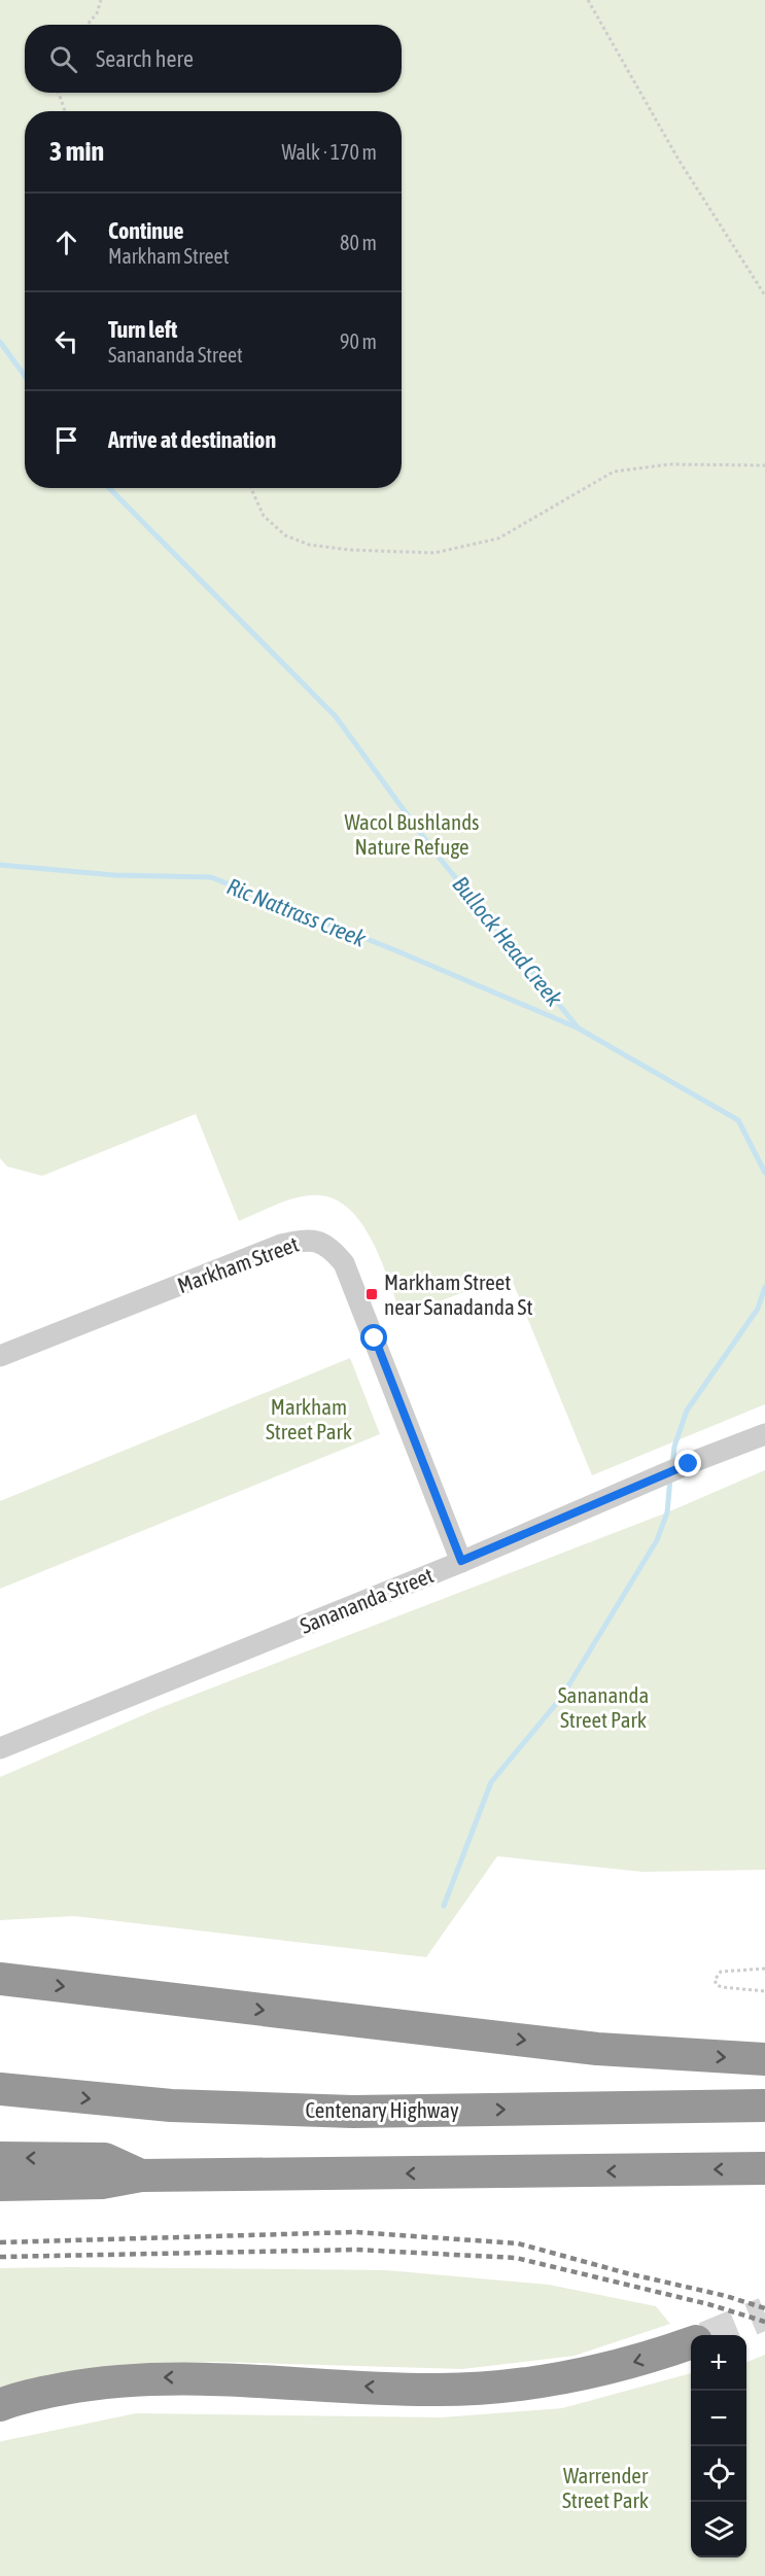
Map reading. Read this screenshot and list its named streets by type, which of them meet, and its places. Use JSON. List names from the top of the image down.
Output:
{
  "streets": {
    "highway": ["Centenary Highway"],
    "street": ["Markham Street", "Sanananda Street"]
  },
  "crossings": [
    ["Markham Street", "Sanananda Street"]
  ],
  "water": ["Ric Nattrass Creek", "Bullock Head Creek"],
  "parks": [
    "Wacol Bushlands Nature Refuge",
    "Markham Street Park",
    "Sanananda Street Park",
    "Warrender Street Park"
  ],
  "places": {
    "transit": ["Markham Street near Sanadanda St"]
  },
  "page": {
    "search": "Search here",
    "heading": ["3 min", "Walk · 170 m"],
    "list": [
      ["Continue", "Markham Street", "80 m"],
      ["Turn left", "Sanananda Street", "90 m"],
      "Arrive at destination"
    ],
    "map_buttons": ["+", "−"]
  }
}
